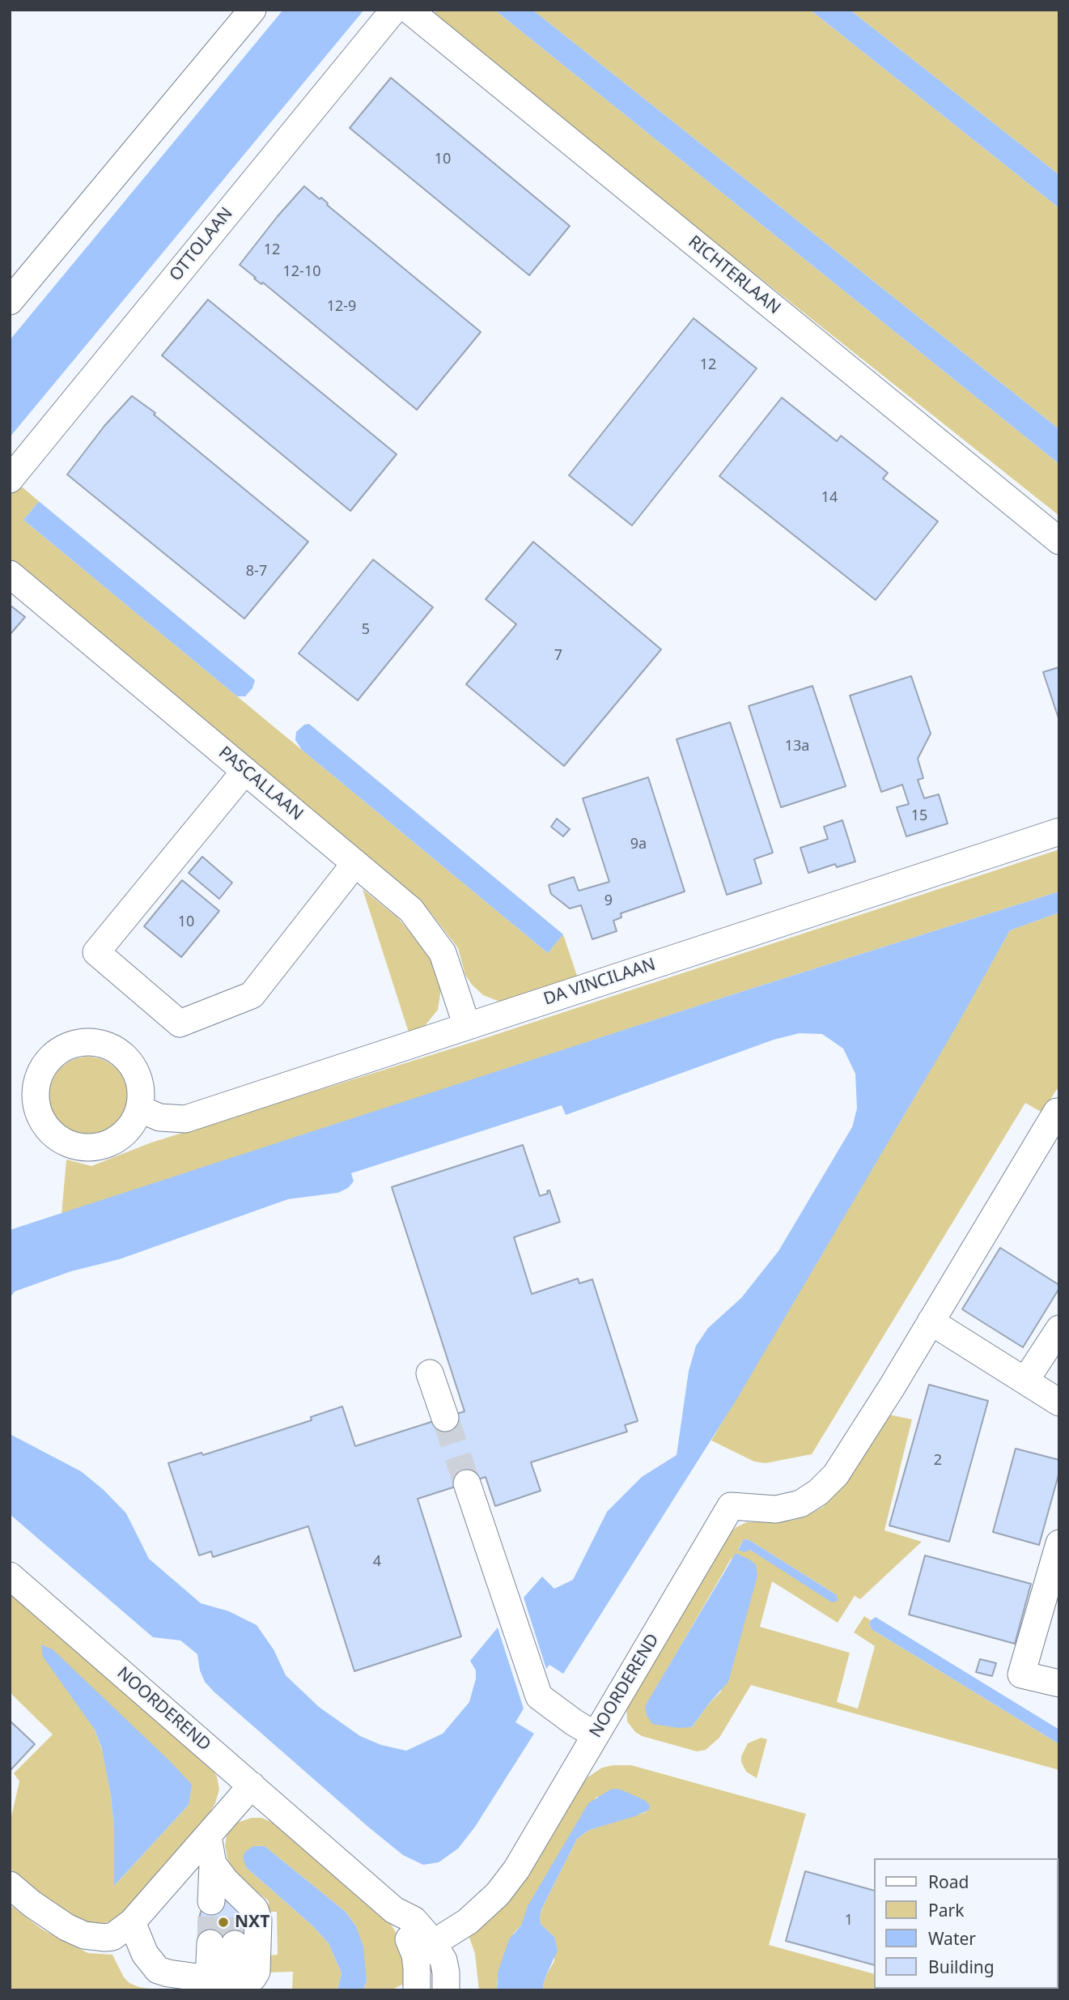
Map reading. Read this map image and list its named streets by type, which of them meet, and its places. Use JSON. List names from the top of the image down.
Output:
{
  "streets": {
    "street": [
      "OTTOLAAN",
      "RICHTERLAAN",
      "PASCALLAAN",
      "DA VINCILAAN",
      "NOORDEREND"
    ]
  },
  "crossings": [
    ["PASCALLAAN", "DA VINCILAAN"]
  ],
  "places": ["NXT"],
  "house_numbers": [
    "10",
    "12",
    "12-10",
    "12-9",
    "12",
    "14",
    "8-7",
    "5",
    "7",
    "13a",
    "15",
    "9a",
    "9",
    "10",
    "2",
    "4",
    "1"
  ],
  "legend": [
    "Road",
    "Park",
    "Water",
    "Building"
  ]
}
